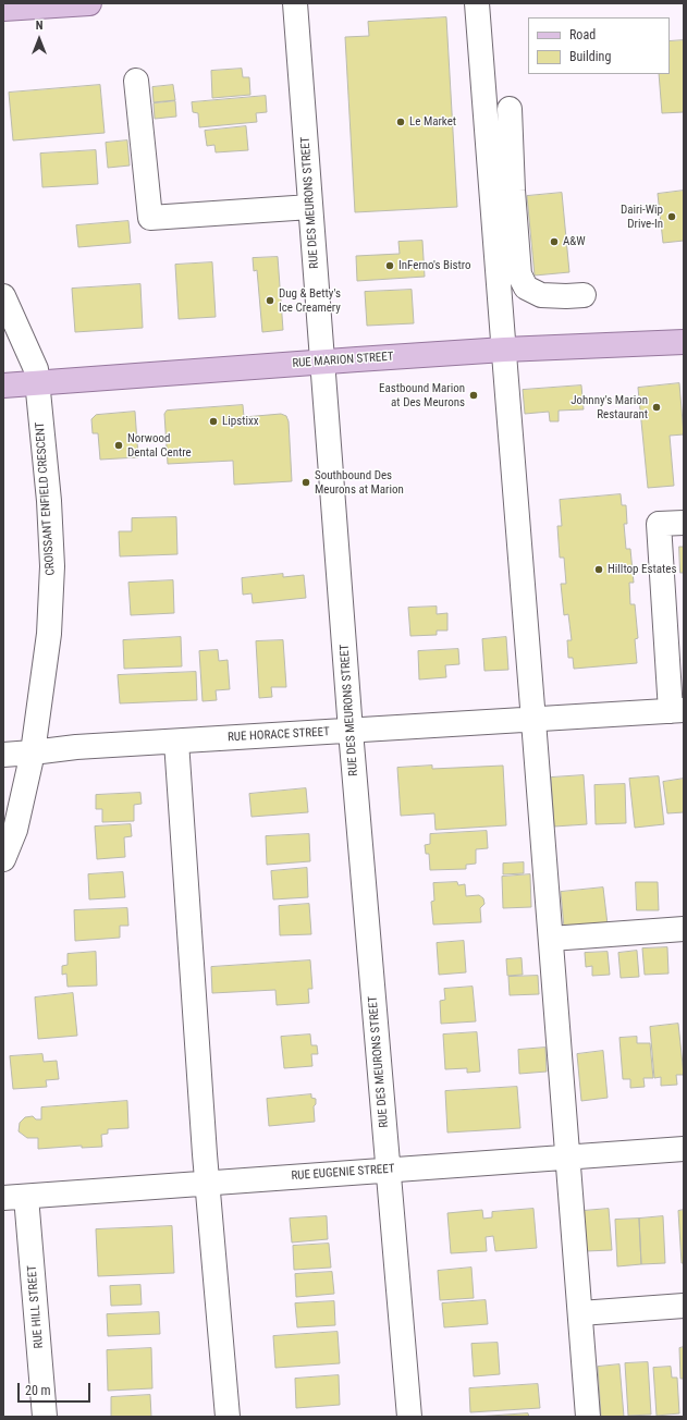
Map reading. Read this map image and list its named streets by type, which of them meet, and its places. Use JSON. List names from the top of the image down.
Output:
{
  "streets": {
    "main road": ["RUE MARION STREET"],
    "street": [
      "RUE DES MEURONS STREET",
      "CROISSANT ENFIELD CRESCENT",
      "RUE HORACE STREET",
      "RUE EUGENIE STREET",
      "RUE HILL STREET"
    ]
  },
  "crossings": [
    ["RUE DES MEURONS STREET", "RUE MARION STREET"],
    ["RUE DES MEURONS STREET", "RUE HORACE STREET"],
    ["RUE DES MEURONS STREET", "RUE EUGENIE STREET"],
    ["RUE MARION STREET", "CROISSANT ENFIELD CRESCENT"],
    ["CROISSANT ENFIELD CRESCENT", "RUE HORACE STREET"],
    ["RUE EUGENIE STREET", "RUE HILL STREET"]
  ],
  "places": [
    "Le Market",
    "Dairi-Wip Drive-In",
    "A&W",
    "InFerno's Bistro",
    "Dug & Betty's Ice Creamery",
    "Eastbound Marion at Des Meurons",
    "Johnny's Marion Restaurant",
    "Lipstixx",
    "Norwood Dental Centre",
    "Southbound Des Meurons at Marion",
    "Hilltop Estates"
  ],
  "legend": ["Road", "Building"],
  "scale_bar": "20 m",
  "north": "top"
}
